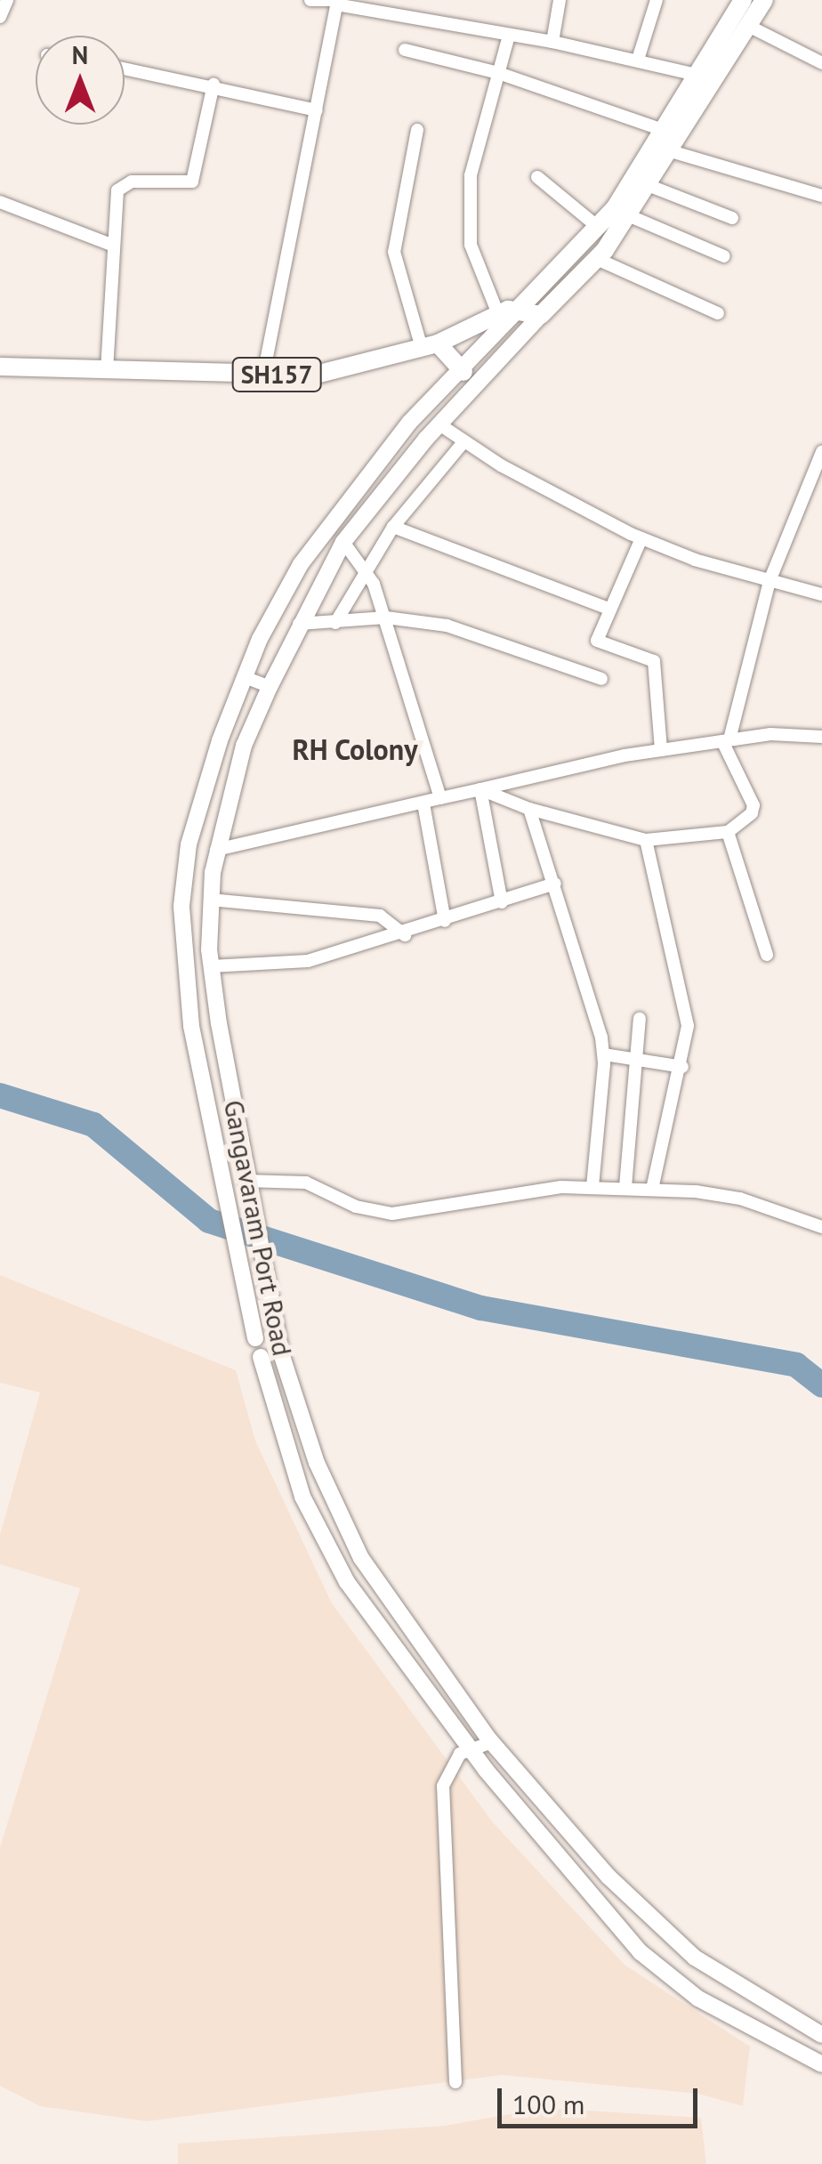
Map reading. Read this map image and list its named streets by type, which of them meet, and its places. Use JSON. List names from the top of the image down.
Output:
{
  "streets": {
    "main road": ["SH157"],
    "street": ["Gangavaram Port Road"]
  },
  "crossings": [
    ["SH157", "Gangavaram Port Road"]
  ],
  "districts": ["RH Colony"],
  "scale_bar": "100 m",
  "north": "top"
}
